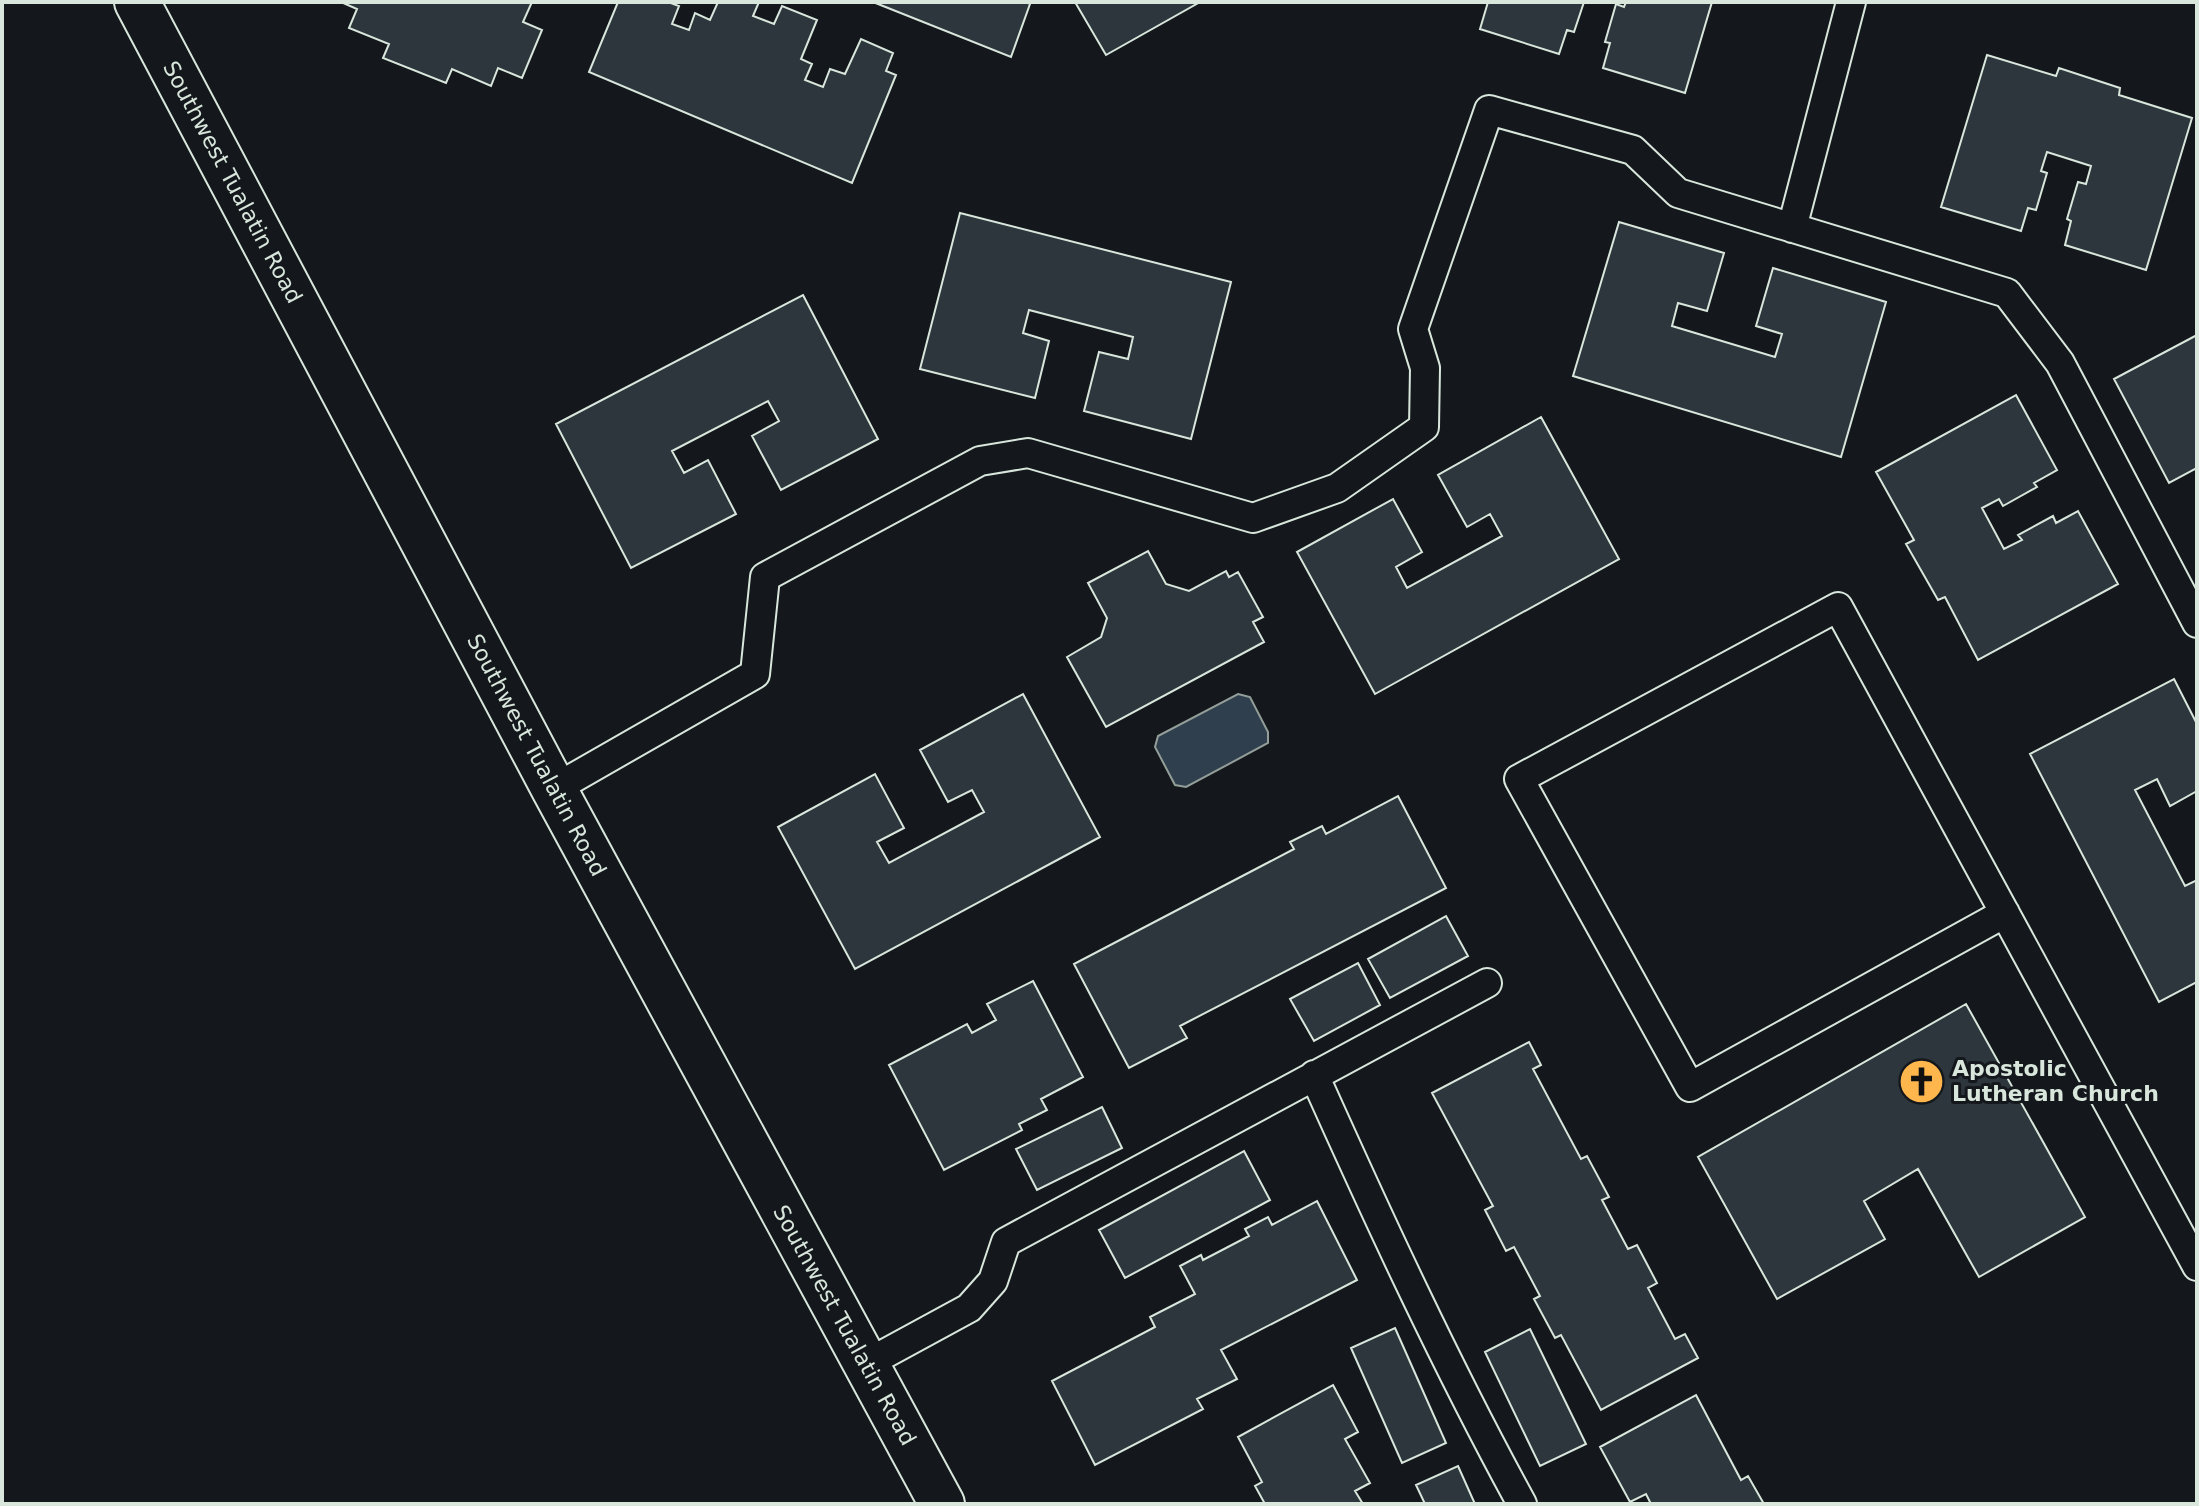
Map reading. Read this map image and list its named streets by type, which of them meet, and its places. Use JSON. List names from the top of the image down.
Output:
{
  "streets": {
    "main road": ["Southwest Tualatin Road"]
  },
  "places": {
    "church": ["Apostolic Lutheran Church"]
  }
}
